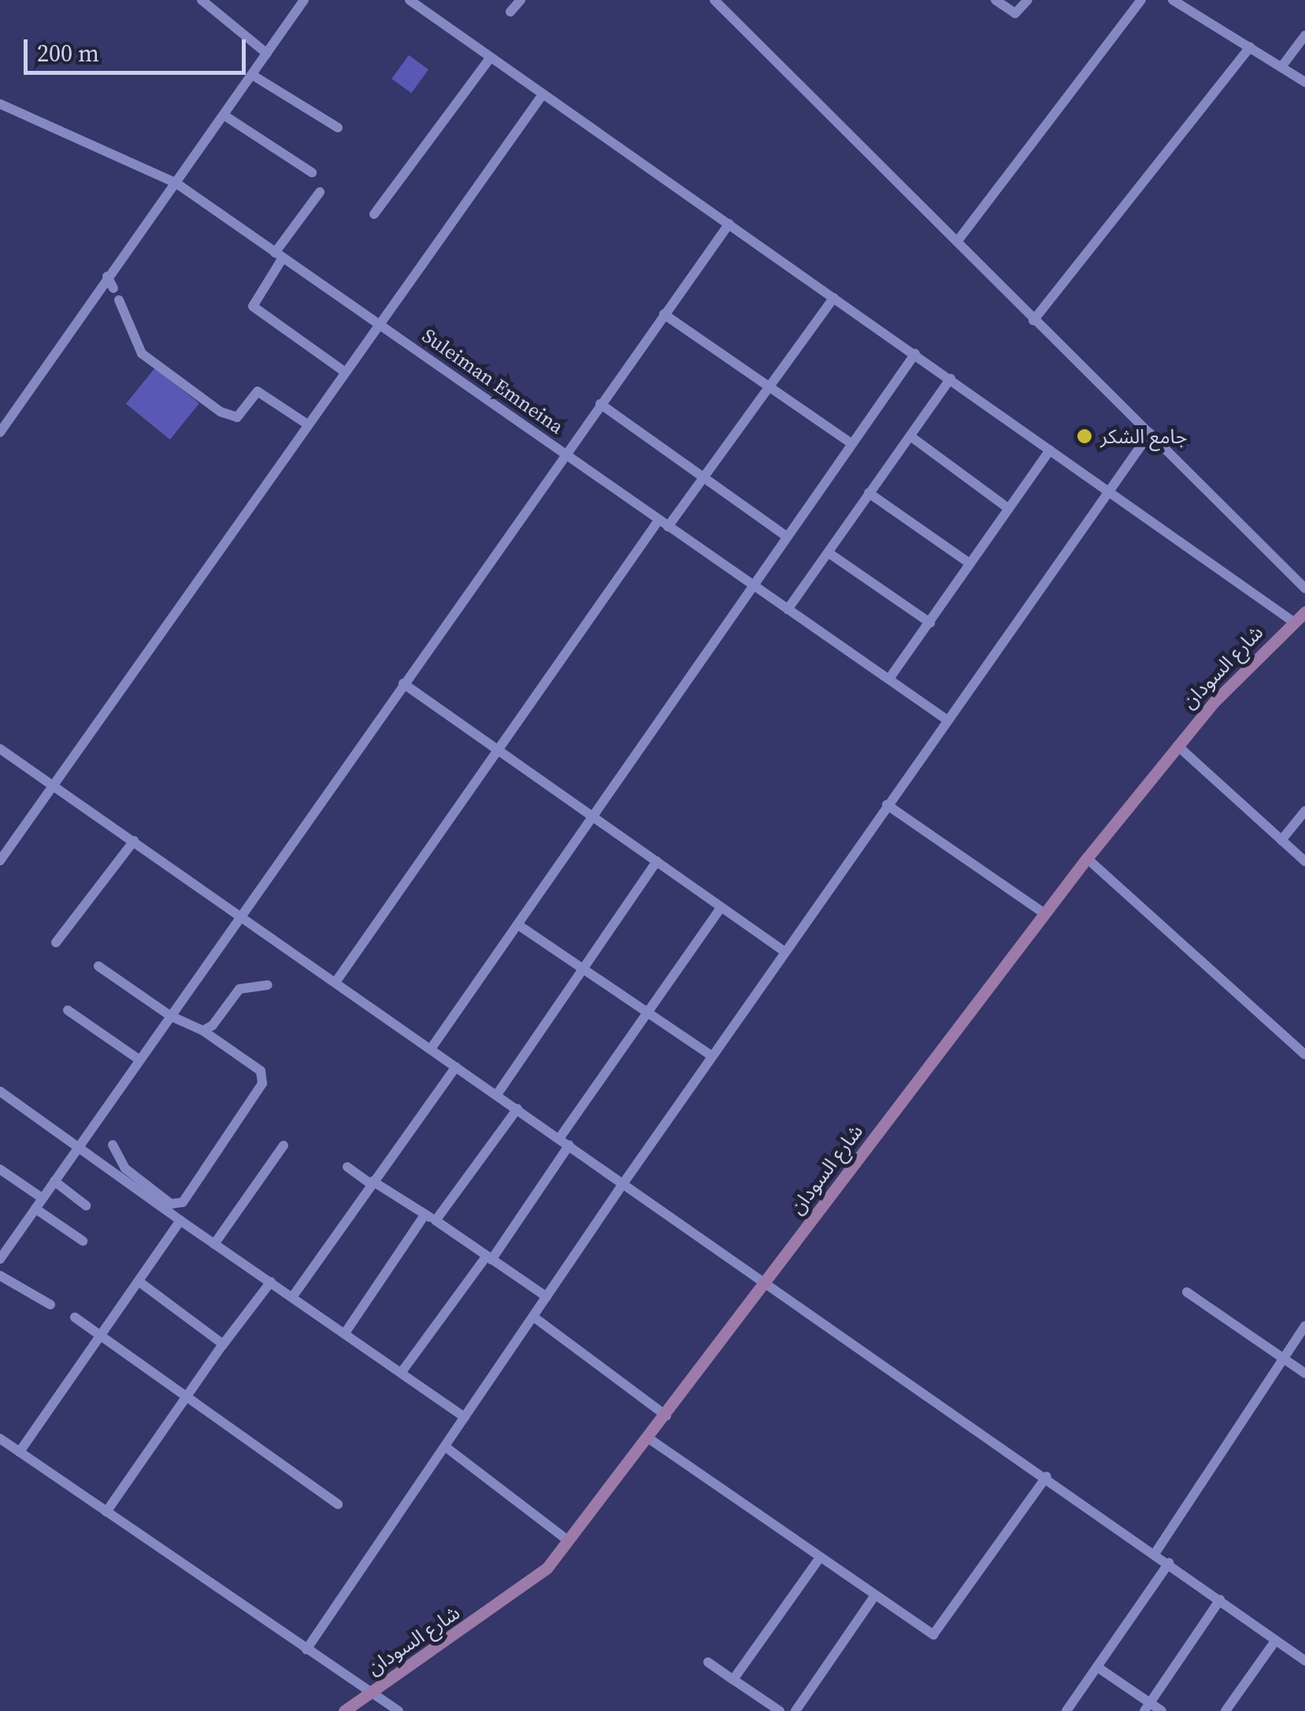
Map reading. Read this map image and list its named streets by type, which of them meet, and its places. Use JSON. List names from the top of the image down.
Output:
{
  "streets": {
    "main road": ["شارع السودان"],
    "street": ["Suleiman Emneina"]
  },
  "places": ["جامع الشكر"],
  "scale_bar": "200 m"
}
